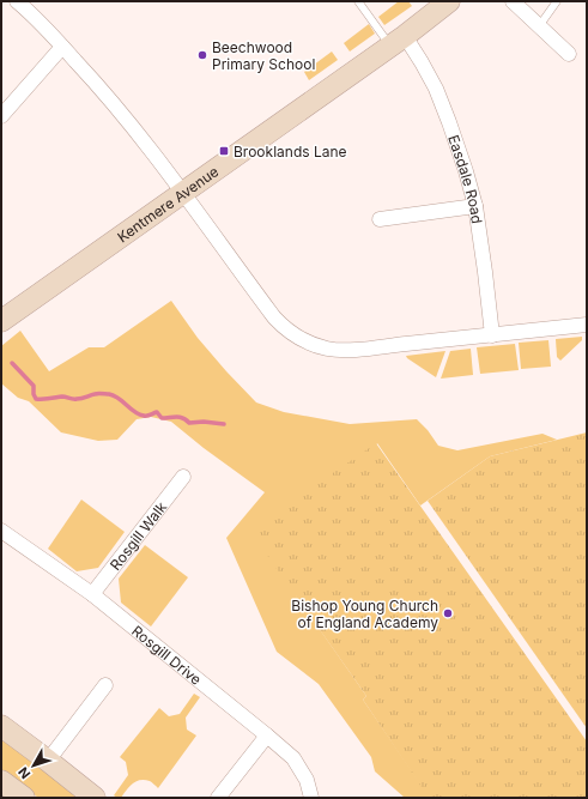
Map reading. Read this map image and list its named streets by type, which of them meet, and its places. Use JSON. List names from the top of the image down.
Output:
{
  "streets": {
    "street": [
      "Easdale Road",
      "Kentmere Avenue",
      "Rosgill Walk",
      "Rosgill Drive"
    ]
  },
  "crossings": [
    ["Easdale Road", "Kentmere Avenue"],
    ["Rosgill Walk", "Rosgill Drive"]
  ],
  "places": {
    "other": ["Beechwood Primary School", "Bishop Young Church of England Academy"],
    "transit": ["Brooklands Lane"]
  },
  "north": "bottom left"
}
